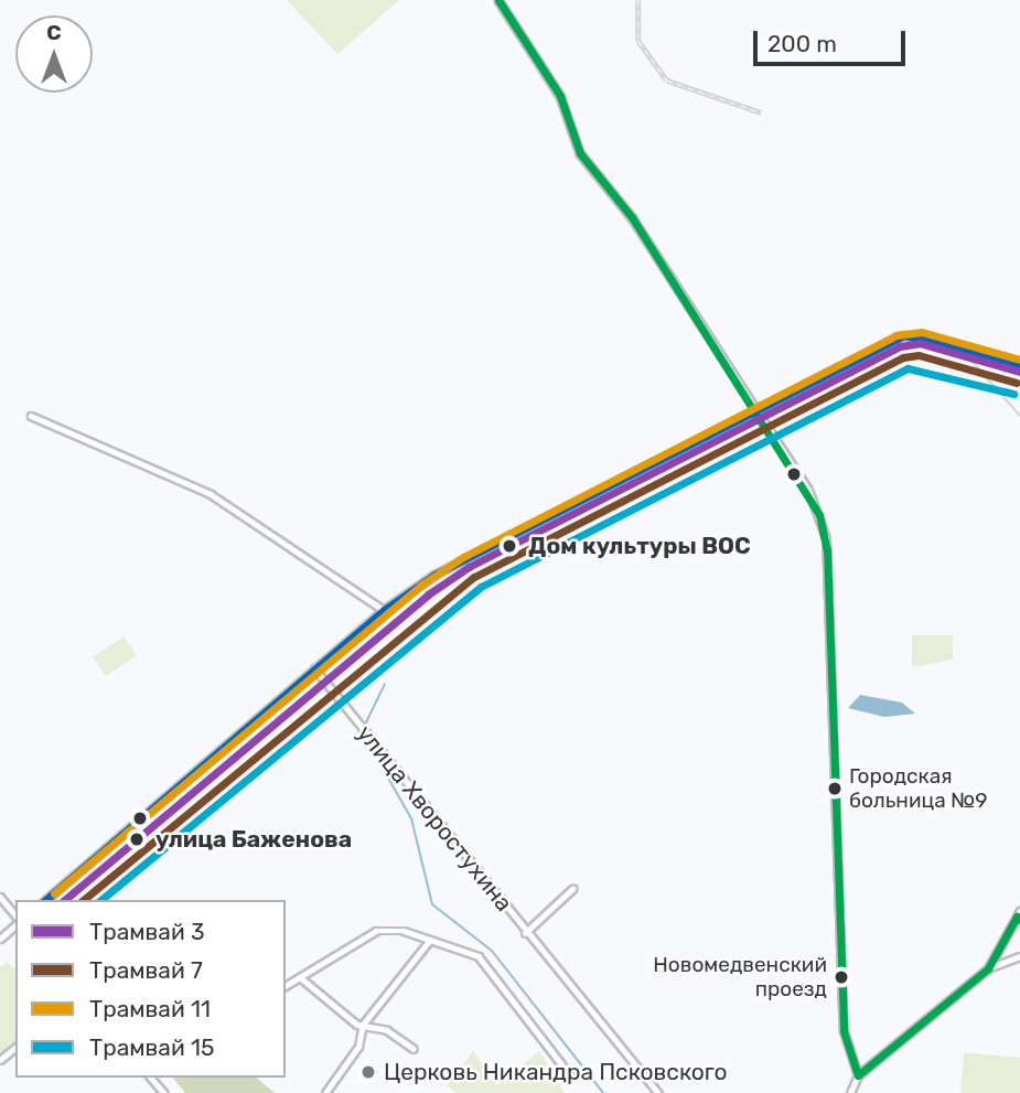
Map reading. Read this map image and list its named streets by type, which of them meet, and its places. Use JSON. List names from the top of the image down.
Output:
{
  "streets": {
    "street": ["улица Хворостухина"]
  },
  "places": [
    "Дом культуры ВОС",
    "Городская больница №9",
    "улица Баженова",
    "Новомедвенский проезд",
    "Церковь Никандра Псковского"
  ],
  "lines": [
    "tram line 11",
    "tram line 3",
    "tram line 7",
    "tram line 15"
  ],
  "legend": [
    "Трамвай 3",
    "Трамвай 7",
    "Трамвай 11",
    "Трамвай 15"
  ],
  "scale_bar": "200 m",
  "north": "top"
}
